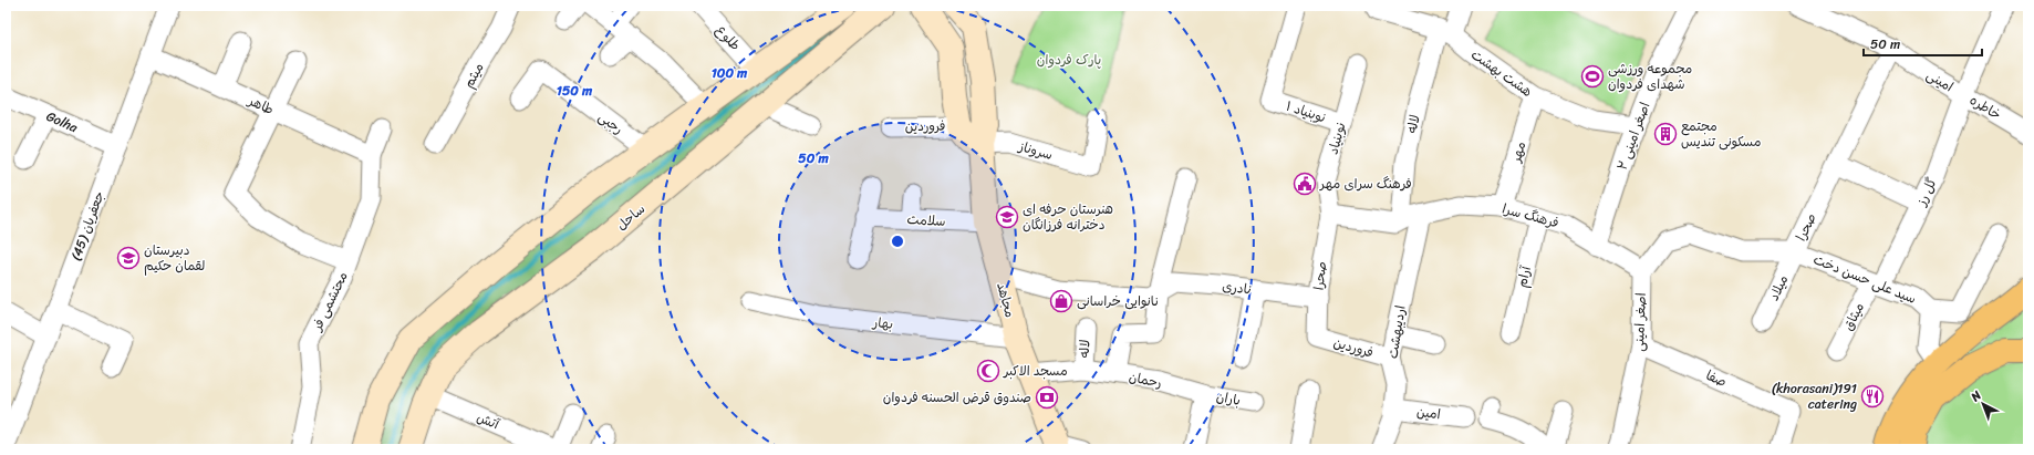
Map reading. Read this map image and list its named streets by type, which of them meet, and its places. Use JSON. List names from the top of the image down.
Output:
{
  "streets": {
    "street": [
      "طلوع",
      "هشت بهشت",
      "میثم",
      "امینی",
      "طاهر",
      "خاطره",
      "نوبنیاد ۱",
      "Golha",
      "رجبی",
      "لاله",
      "فروردین",
      "۲ اصغر امینی",
      "نوبنیاد",
      "سروناز",
      "مهر",
      "گل رز",
      "فرهنگ سرا",
      "ساحل",
      "سلامت",
      "جعفریان (45)",
      "صحرا",
      "آرام",
      "سید علی حسن دخت",
      "نادری",
      "میلاد",
      "مجاهد",
      "محتشمی فر",
      "میثاق",
      "اصغر امینی",
      "بهار",
      "اردیبهشت",
      "صفا",
      "رحمان",
      "باران",
      "امین",
      "آتش"
    ]
  },
  "crossings": [
    ["هشت بهشت", "لاله"],
    ["هشت بهشت", "۲ اصغر امینی"],
    ["هشت بهشت", "مهر"],
    ["امینی", "خاطره"],
    ["امینی", "گل رز"],
    ["امینی", "صحرا"],
    ["طاهر", "جعفریان (45)"],
    ["طاهر", "محتشمی فر"],
    ["خاطره", "گل رز"],
    ["نوبنیاد ۱", "نوبنیاد"],
    ["Golha", "جعفریان (45)"],
    ["لاله", "فرهنگ سرا"],
    ["لاله", "رحمان"],
    ["فروردین", "صحرا"],
    ["فروردین", "اردیبهشت"],
    ["۲ اصغر امینی", "فرهنگ سرا"],
    ["نوبنیاد", "فرهنگ سرا"],
    ["نوبنیاد", "صحرا"],
    ["سروناز", "مجاهد"],
    ["مهر", "فرهنگ سرا"],
    ["گل رز", "سید علی حسن دخت"],
    ["گل رز", "میثاق"],
    ["فرهنگ سرا", "صحرا"],
    ["فرهنگ سرا", "آرام"],
    ["فرهنگ سرا", "اردیبهشت"],
    ["ساحل", "آتش"],
    ["سلامت", "مجاهد"],
    ["صحرا", "سید علی حسن دخت"],
    ["صحرا", "نادری"],
    ["صحرا", "میلاد"],
    ["صحرا", "اصغر امینی"],
    ["سید علی حسن دخت", "میلاد"],
    ["سید علی حسن دخت", "میثاق"],
    ["نادری", "مجاهد"],
    ["مجاهد", "بهار"],
    ["مجاهد", "رحمان"],
    ["اصغر امینی", "صفا"],
    ["اردیبهشت", "امین"],
    ["رحمان", "باران"]
  ],
  "parks": ["پارک فردوان"],
  "places": {
    "sports": ["مجموعه ورزشی شهدای فردوان"],
    "building": ["مجتمع مسکونی تندیس"],
    "public building": ["فرهنگ سرای مهر"],
    "school or university": ["هنرستان حرفه ای دخترانه فرزانگان", "دبیرستان لقمان حکیم"],
    "shop": ["نانوایی خراسانی"],
    "mosque": ["مسجد الاکبر"],
    "restaurant": ["(khorasani)191 catering"],
    "bank": ["صندوق قرض الحسنه فردوان"]
  },
  "scale_bar": "50 m",
  "north": "top left",
  "rings": ["100 m", "150 m", "50 m"]
}
